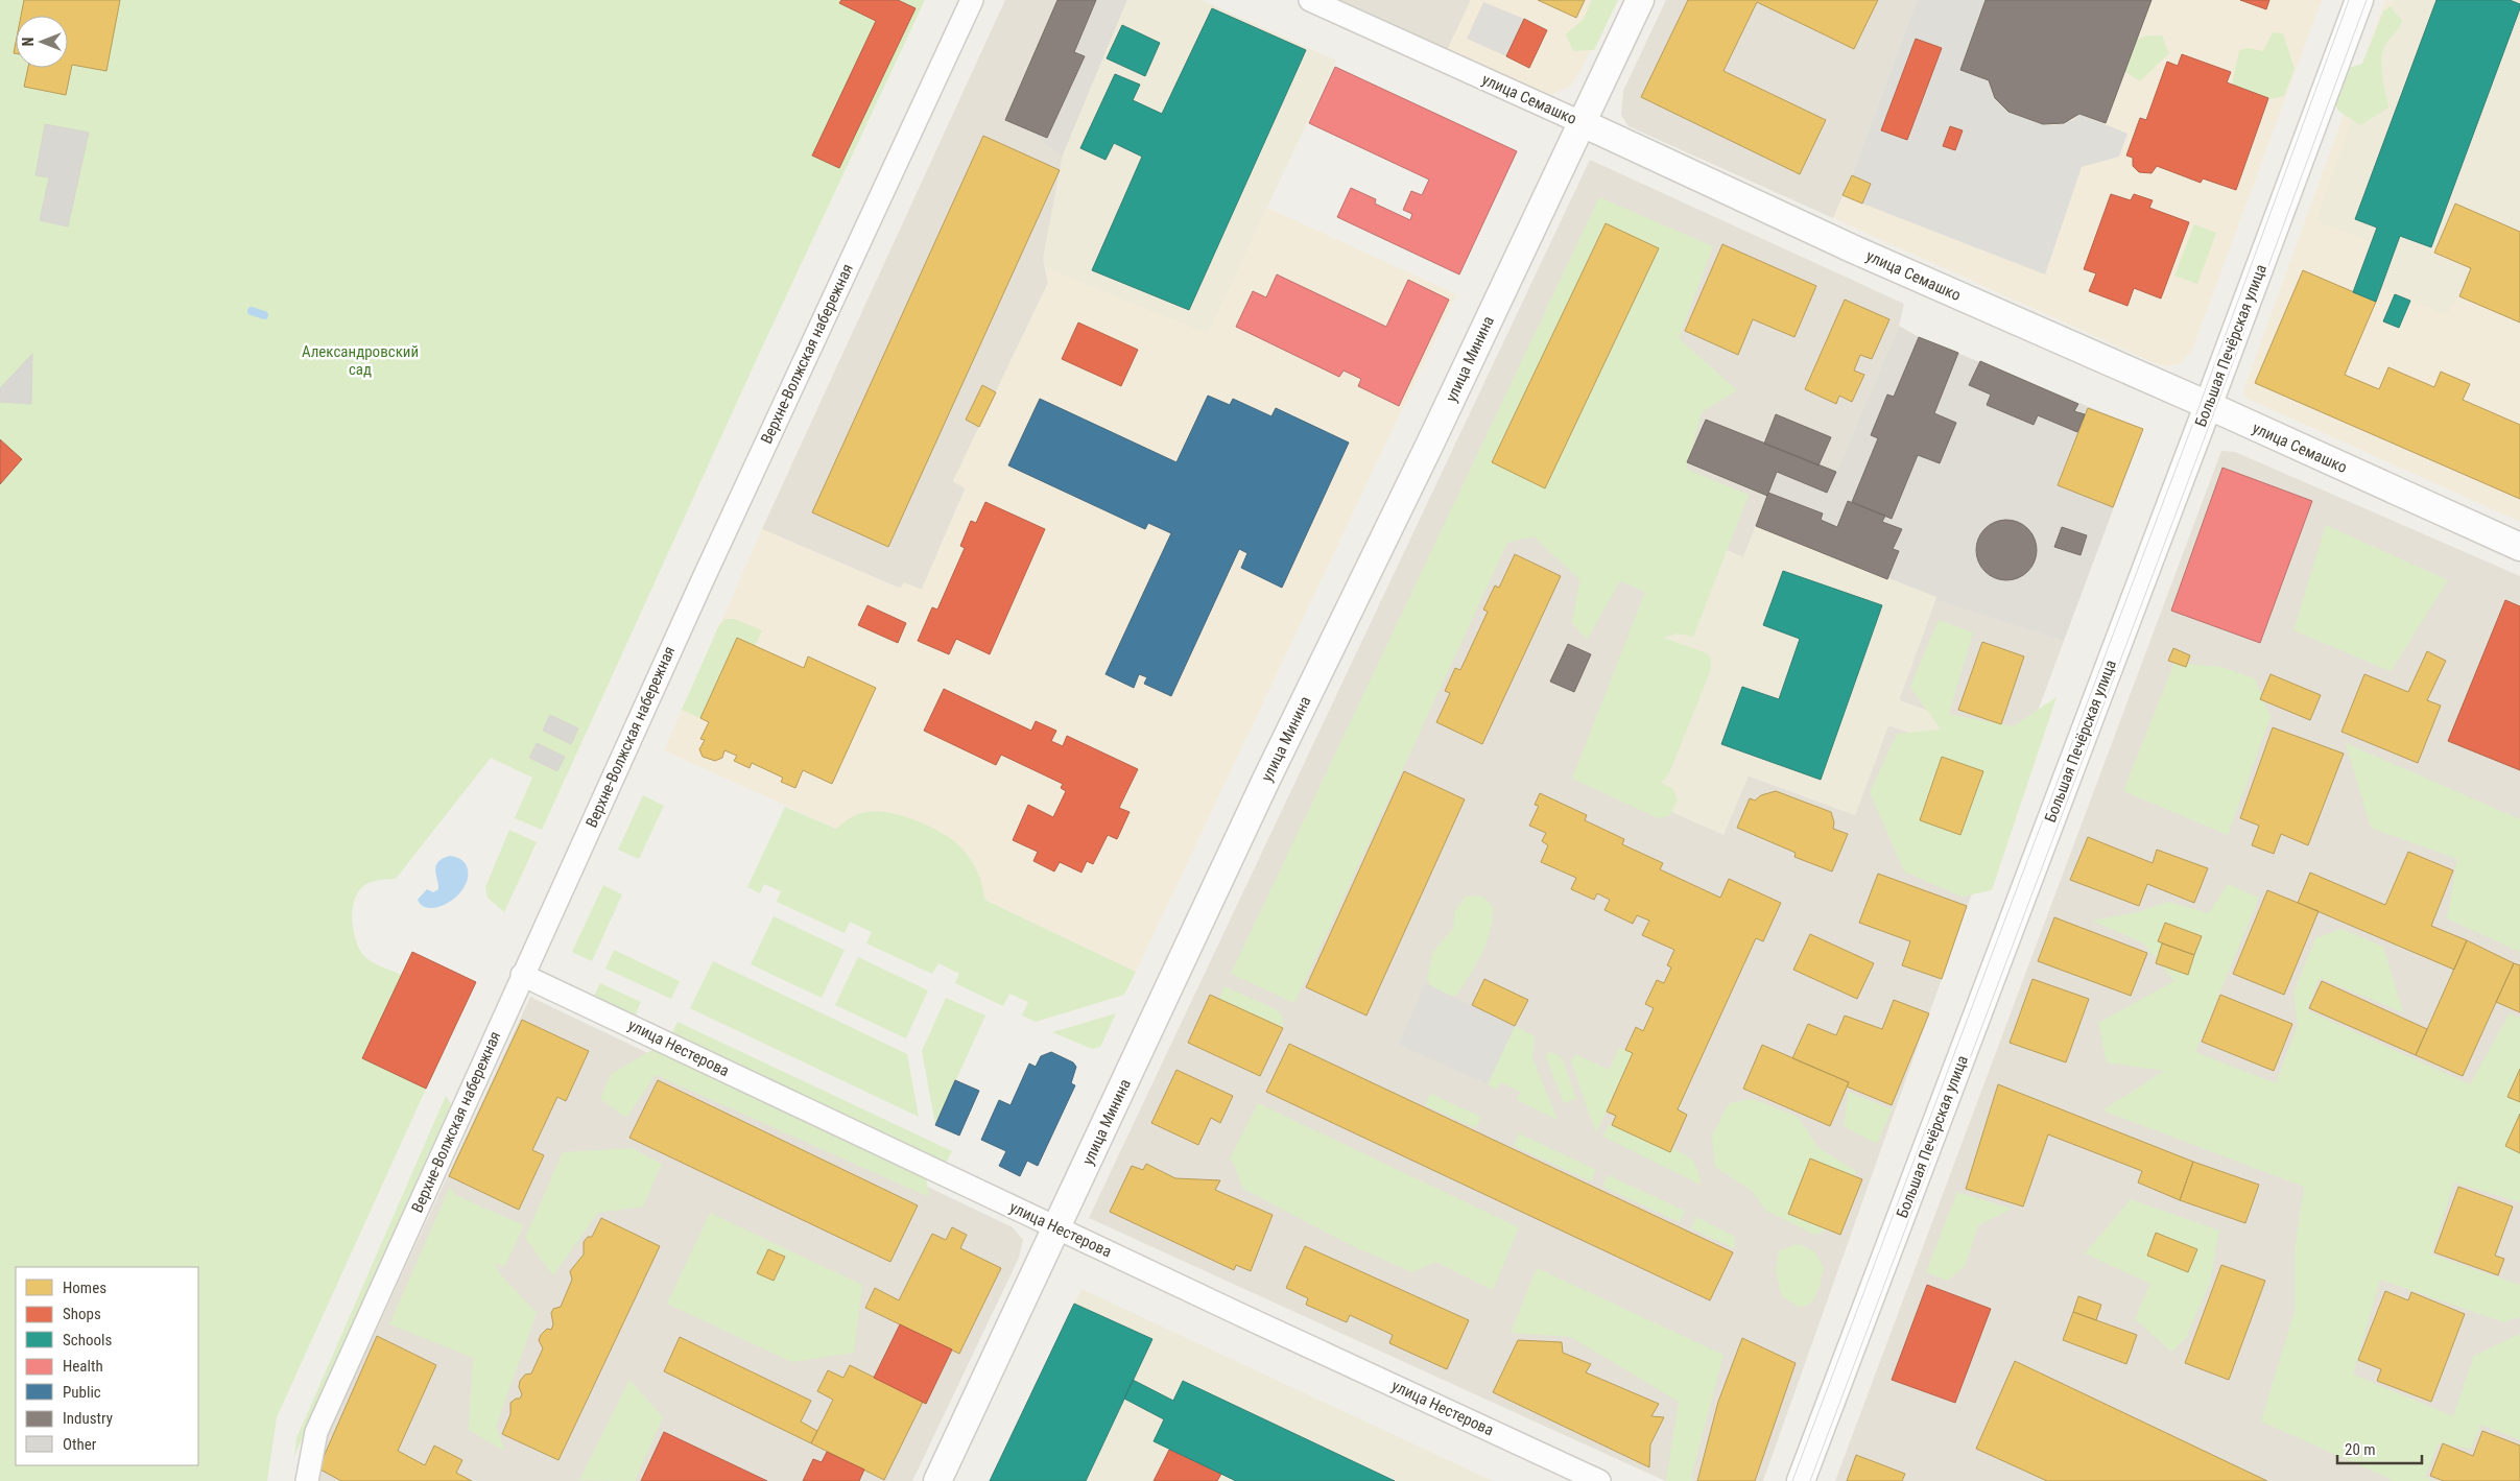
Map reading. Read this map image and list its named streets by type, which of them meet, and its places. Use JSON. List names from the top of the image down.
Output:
{
  "streets": {
    "street": [
      "улица Семашко",
      "Большая Печёрская улица",
      "Верхне-Волжская набережная",
      "улица Минина",
      "улица Нестерова"
    ]
  },
  "crossings": [
    ["улица Семашко", "Большая Печёрская улица"],
    ["улица Семашко", "улица Минина"],
    ["Верхне-Волжская набережная", "улица Нестерова"],
    ["улица Минина", "улица Нестерова"]
  ],
  "parks": ["Александровский сад"],
  "legend": [
    "Homes",
    "Shops",
    "Schools",
    "Health",
    "Public",
    "Industry",
    "Other"
  ],
  "scale_bar": "20 m",
  "north": "left"
}
